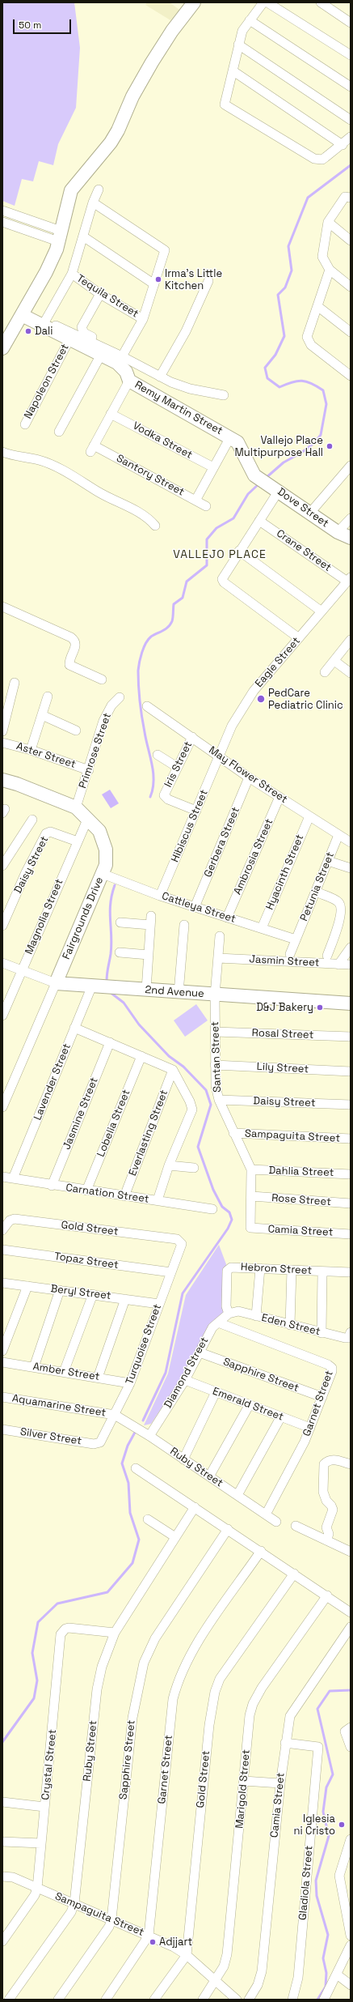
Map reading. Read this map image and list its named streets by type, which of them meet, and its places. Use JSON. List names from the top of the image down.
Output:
{
  "streets": {
    "street": [
      "Tequila Street",
      "Napoleon Street",
      "Remy Martin Street",
      "Vodka Street",
      "Santory Street",
      "Dove Street",
      "Crane Street",
      "Eagle Street",
      "Primrose Street",
      "Aster Street",
      "Iris Street",
      "May Flower Street",
      "Hibiscus Street",
      "Gerbera Street",
      "Ambrosia Street",
      "Daisy Street",
      "Hyacinth Street",
      "Petunia Street",
      "Cattleya Street",
      "Magnolia Street",
      "Fairgrounds Drive",
      "Jasmin Street",
      "2nd Avenue",
      "Rosal Street",
      "Santan Street",
      "Lily Street",
      "Lavender Street",
      "Jasmine Street",
      "Lobelia Street",
      "Everlasting Street",
      "Sampaguita Street",
      "Dahlia Street",
      "Carnation Street",
      "Rose Street",
      "Gold Street",
      "Camia Street",
      "Topaz Street",
      "Hebron Street",
      "Beryl Street",
      "Eden Street",
      "Turquoise Street",
      "Amber Street",
      "Diamond Street",
      "Sapphire Street",
      "Garnet Street",
      "Emerald Street",
      "Aquamarine Street",
      "Silver Street",
      "Ruby Street",
      "Crystal Street",
      "Marigold Street",
      "Gladiola Street"
    ]
  },
  "crossings": [
    ["Napoleon Street", "Remy Martin Street"],
    ["Remy Martin Street", "Dove Street"],
    ["Vodka Street", "Santory Street"],
    ["Crane Street", "Eagle Street"],
    ["Eagle Street", "May Flower Street"],
    ["Eagle Street", "Hibiscus Street"],
    ["Primrose Street", "Aster Street"],
    ["Primrose Street", "Fairgrounds Drive"],
    ["Iris Street", "May Flower Street"],
    ["Iris Street", "Hibiscus Street"],
    ["May Flower Street", "Hibiscus Street"],
    ["May Flower Street", "Gerbera Street"],
    ["May Flower Street", "Ambrosia Street"],
    ["May Flower Street", "Hyacinth Street"],
    ["May Flower Street", "Petunia Street"],
    ["Hibiscus Street", "Cattleya Street"],
    ["Gerbera Street", "Cattleya Street"],
    ["Ambrosia Street", "Cattleya Street"],
    ["Daisy Street", "Magnolia Street"],
    ["Daisy Street", "Santan Street"],
    ["Hyacinth Street", "Cattleya Street"],
    ["Petunia Street", "Cattleya Street"],
    ["Cattleya Street", "Fairgrounds Drive"],
    ["Magnolia Street", "Fairgrounds Drive"],
    ["Magnolia Street", "2nd Avenue"],
    ["Fairgrounds Drive", "2nd Avenue"],
    ["Jasmin Street", "Santan Street"],
    ["2nd Avenue", "Santan Street"],
    ["2nd Avenue", "Lavender Street"],
    ["Rosal Street", "Santan Street"],
    ["Santan Street", "Lily Street"],
    ["Santan Street", "Sampaguita Street"],
    ["Santan Street", "Dahlia Street"],
    ["Santan Street", "Rose Street"],
    ["Santan Street", "Camia Street"],
    ["Lavender Street", "Carnation Street"],
    ["Jasmine Street", "Carnation Street"],
    ["Lobelia Street", "Carnation Street"],
    ["Everlasting Street", "Carnation Street"],
    ["Sampaguita Street", "Gold Street"],
    ["Sampaguita Street", "Sapphire Street"],
    ["Sampaguita Street", "Garnet Street"],
    ["Sampaguita Street", "Ruby Street"],
    ["Sampaguita Street", "Crystal Street"],
    ["Sampaguita Street", "Marigold Street"],
    ["Gold Street", "Turquoise Street"],
    ["Camia Street", "Gladiola Street"],
    ["Topaz Street", "Turquoise Street"],
    ["Hebron Street", "Eden Street"],
    ["Hebron Street", "Diamond Street"],
    ["Beryl Street", "Turquoise Street"],
    ["Eden Street", "Diamond Street"],
    ["Turquoise Street", "Amber Street"],
    ["Turquoise Street", "Aquamarine Street"],
    ["Turquoise Street", "Silver Street"],
    ["Turquoise Street", "Ruby Street"],
    ["Diamond Street", "Sapphire Street"],
    ["Diamond Street", "Garnet Street"],
    ["Diamond Street", "Emerald Street"],
    ["Diamond Street", "Ruby Street"],
    ["Sapphire Street", "Garnet Street"],
    ["Garnet Street", "Emerald Street"],
    ["Garnet Street", "Ruby Street"],
    ["Aquamarine Street", "Ruby Street"],
    ["Ruby Street", "Crystal Street"]
  ],
  "districts": ["VALLEJO PLACE"],
  "places": [
    "Irma's Little Kitchen",
    "Dali",
    "Vallejo Place Multipurpose Hall",
    "PedCare Pediatric Clinic",
    "D&J Bakery",
    "Iglesia ni Cristo",
    "Adjjart"
  ],
  "scale_bar": "50 m"
}
